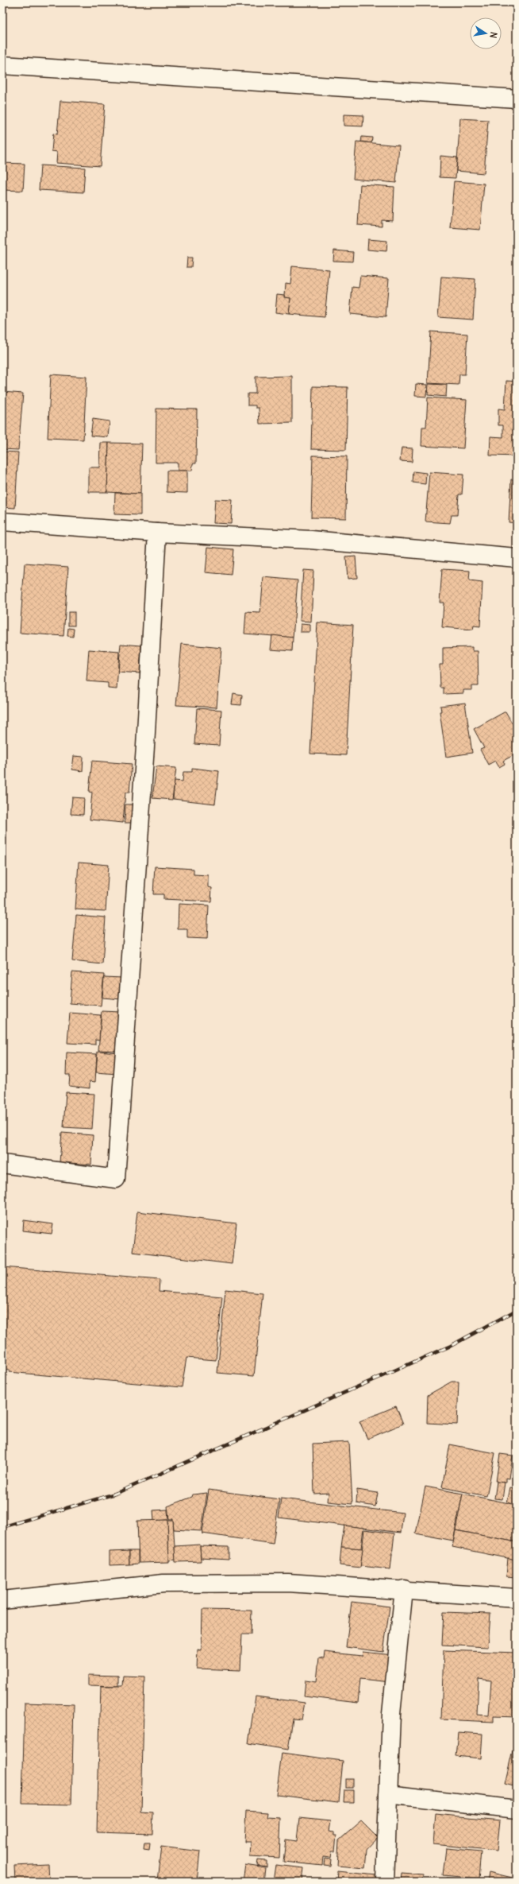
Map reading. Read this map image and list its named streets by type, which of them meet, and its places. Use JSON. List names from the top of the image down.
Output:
{
  "north": "right"
}
